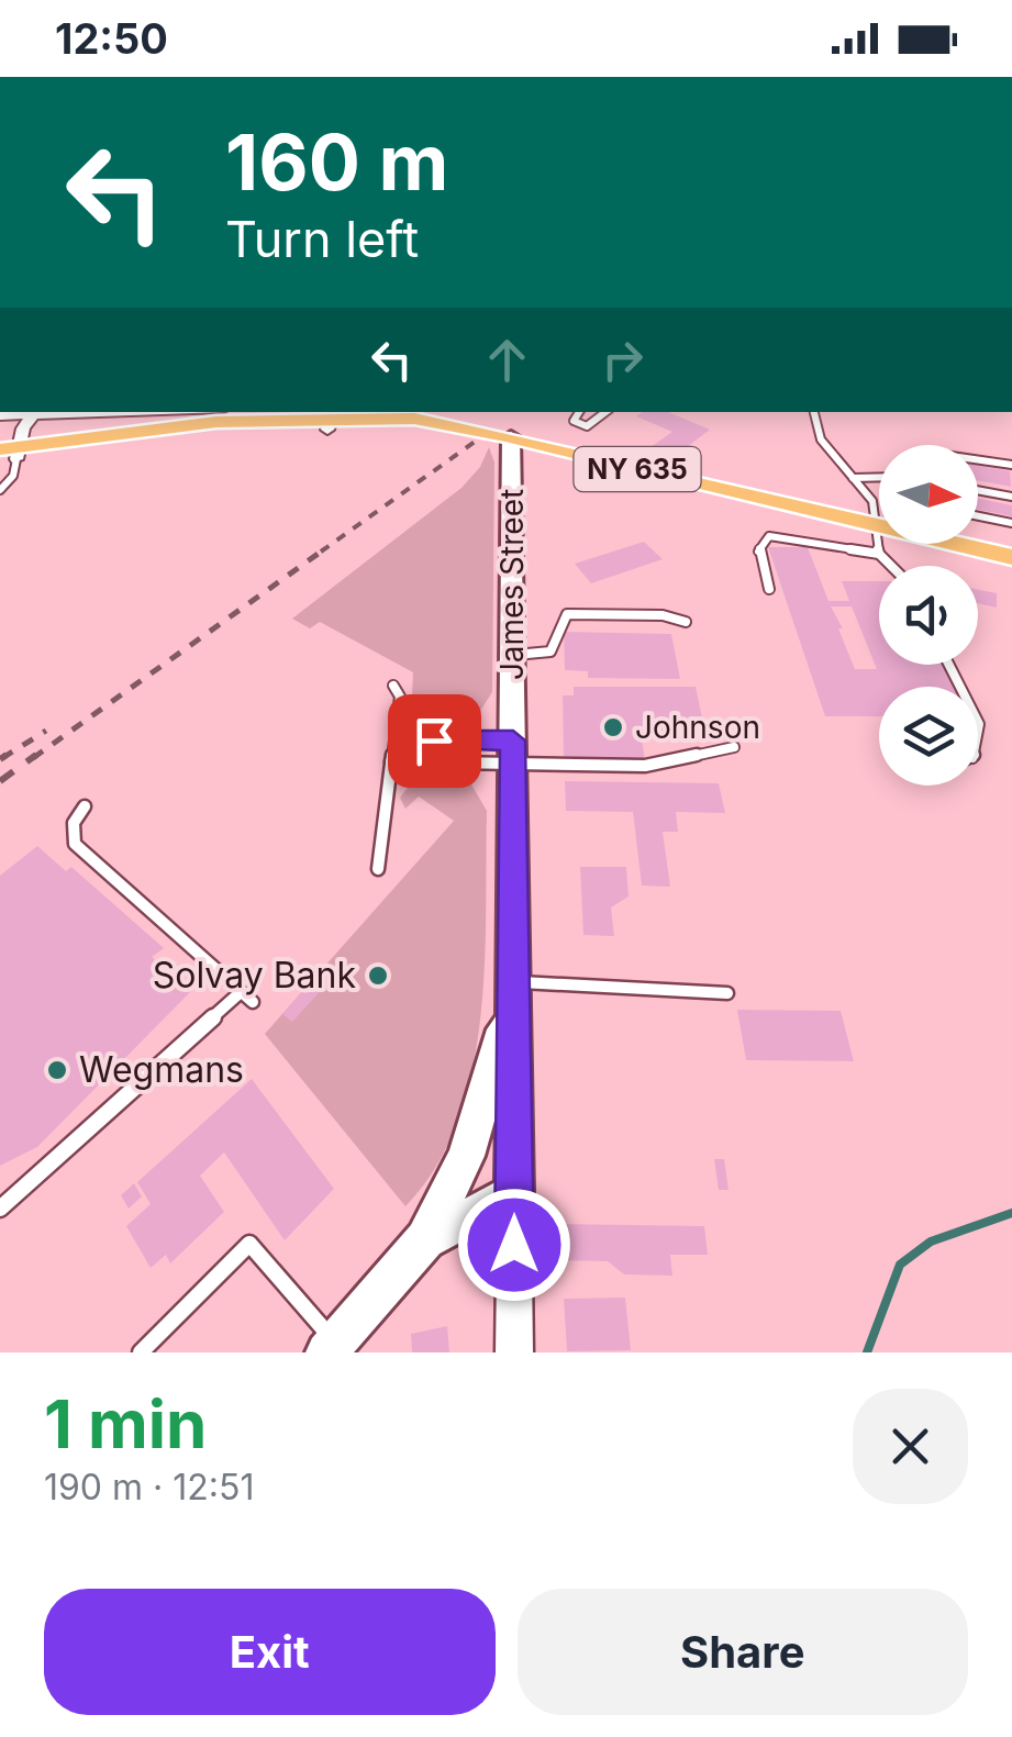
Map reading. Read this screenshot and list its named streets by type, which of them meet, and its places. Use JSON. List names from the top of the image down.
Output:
{
  "streets": {
    "main road": ["NY 635", "James Street"]
  },
  "crossings": [
    ["NY 635", "James Street"]
  ],
  "places": ["Johnson", "Solvay Bank", "Wegmans"],
  "north": "right",
  "page": {
    "status": "12:50",
    "turn": ["160 m", "Turn left"],
    "heading": ["1 min", "190 m · 12:51"],
    "buttons": ["Exit", "Share"]
  }
}
